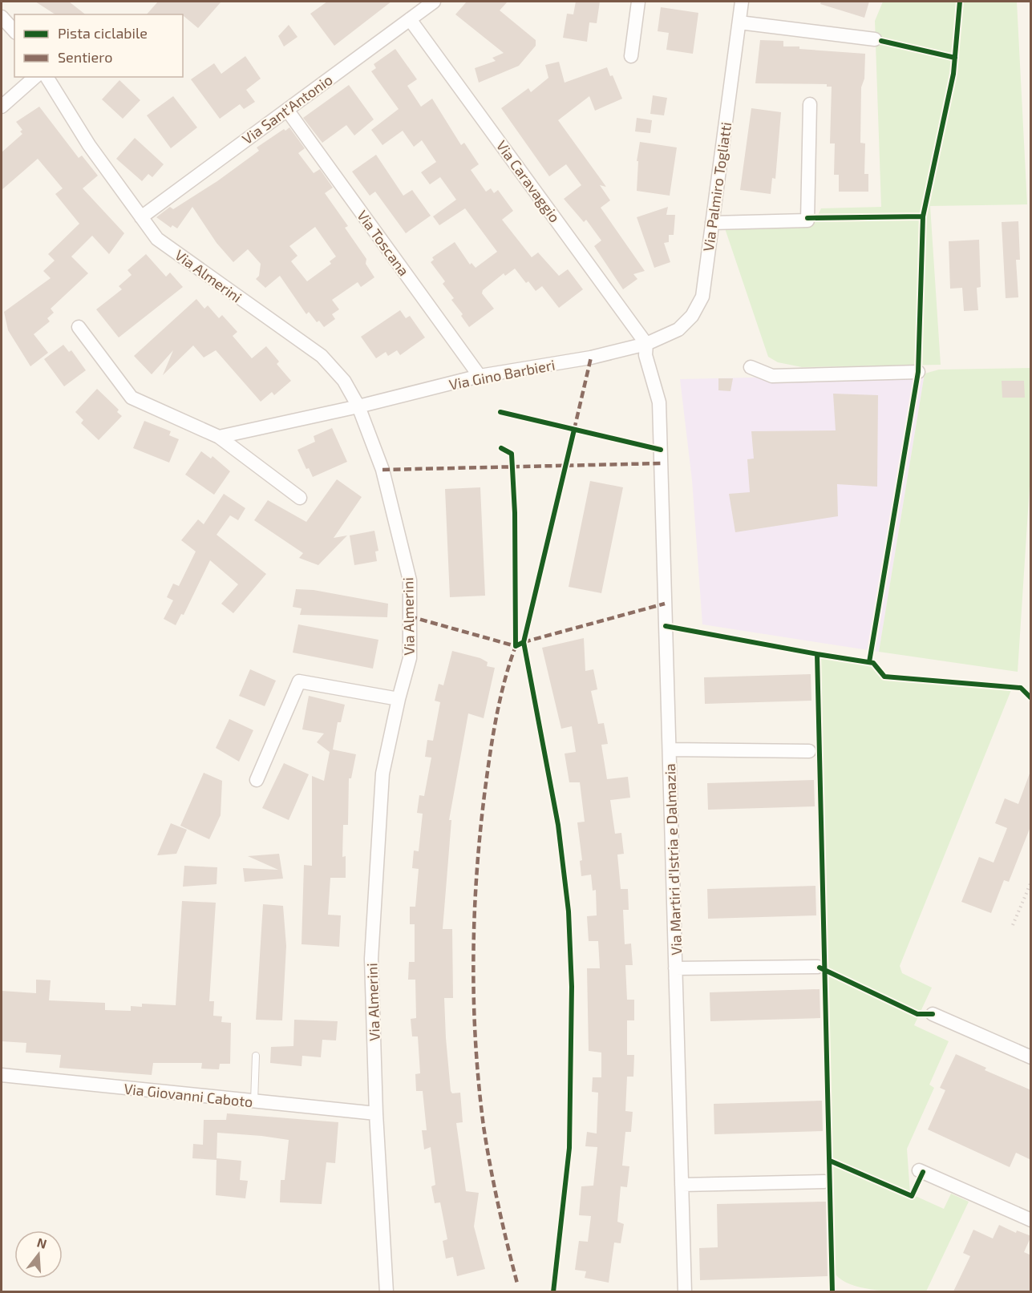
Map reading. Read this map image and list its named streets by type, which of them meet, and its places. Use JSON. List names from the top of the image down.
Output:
{
  "streets": {
    "street": [
      "Via Sant'Antonio",
      "Via Caravaggio",
      "Via Palmiro Togliatti",
      "Via Toscana",
      "Via Almerini",
      "Via Gino Barbieri",
      "Via Martiri d'Istria e Dalmazia",
      "Via Giovanni Caboto"
    ]
  },
  "crossings": [
    ["Via Sant'Antonio", "Via Caravaggio"],
    ["Via Sant'Antonio", "Via Toscana"],
    ["Via Sant'Antonio", "Via Almerini"],
    ["Via Caravaggio", "Via Palmiro Togliatti"],
    ["Via Caravaggio", "Via Gino Barbieri"],
    ["Via Caravaggio", "Via Martiri d'Istria e Dalmazia"],
    ["Via Palmiro Togliatti", "Via Gino Barbieri"],
    ["Via Palmiro Togliatti", "Via Martiri d'Istria e Dalmazia"],
    ["Via Toscana", "Via Gino Barbieri"],
    ["Via Almerini", "Via Gino Barbieri"],
    ["Via Almerini", "Via Giovanni Caboto"],
    ["Via Gino Barbieri", "Via Martiri d'Istria e Dalmazia"]
  ],
  "legend": ["Pista ciclabile", "Sentiero"],
  "north": "top"
}
